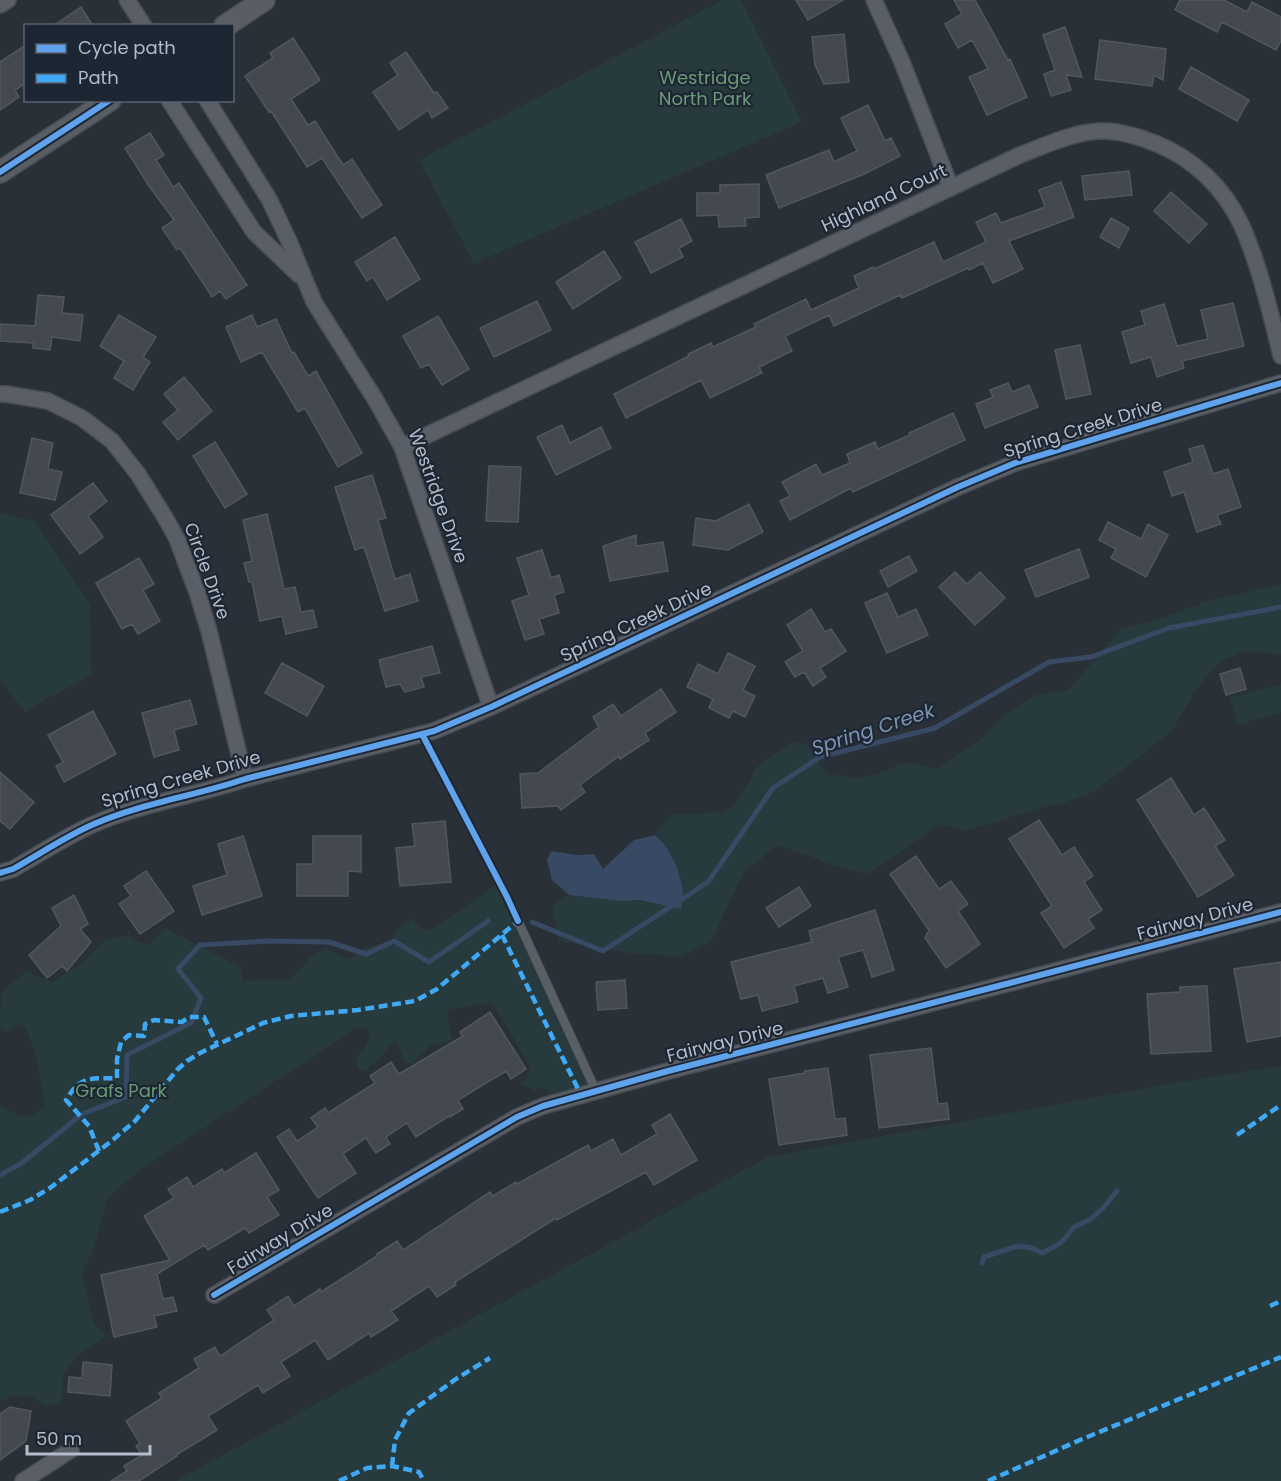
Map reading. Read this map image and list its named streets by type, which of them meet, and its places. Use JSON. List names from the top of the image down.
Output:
{
  "streets": {
    "street": [
      "Highland Court",
      "Spring Creek Drive",
      "Westridge Drive",
      "Circle Drive",
      "Fairway Drive"
    ]
  },
  "crossings": [
    ["Highland Court", "Westridge Drive"],
    ["Spring Creek Drive", "Westridge Drive"],
    ["Spring Creek Drive", "Circle Drive"]
  ],
  "water": ["Spring Creek"],
  "parks": ["Westridge North Park", "Grafs Park"],
  "legend": ["Cycle path", "Path"],
  "scale_bar": "50 m"
}
